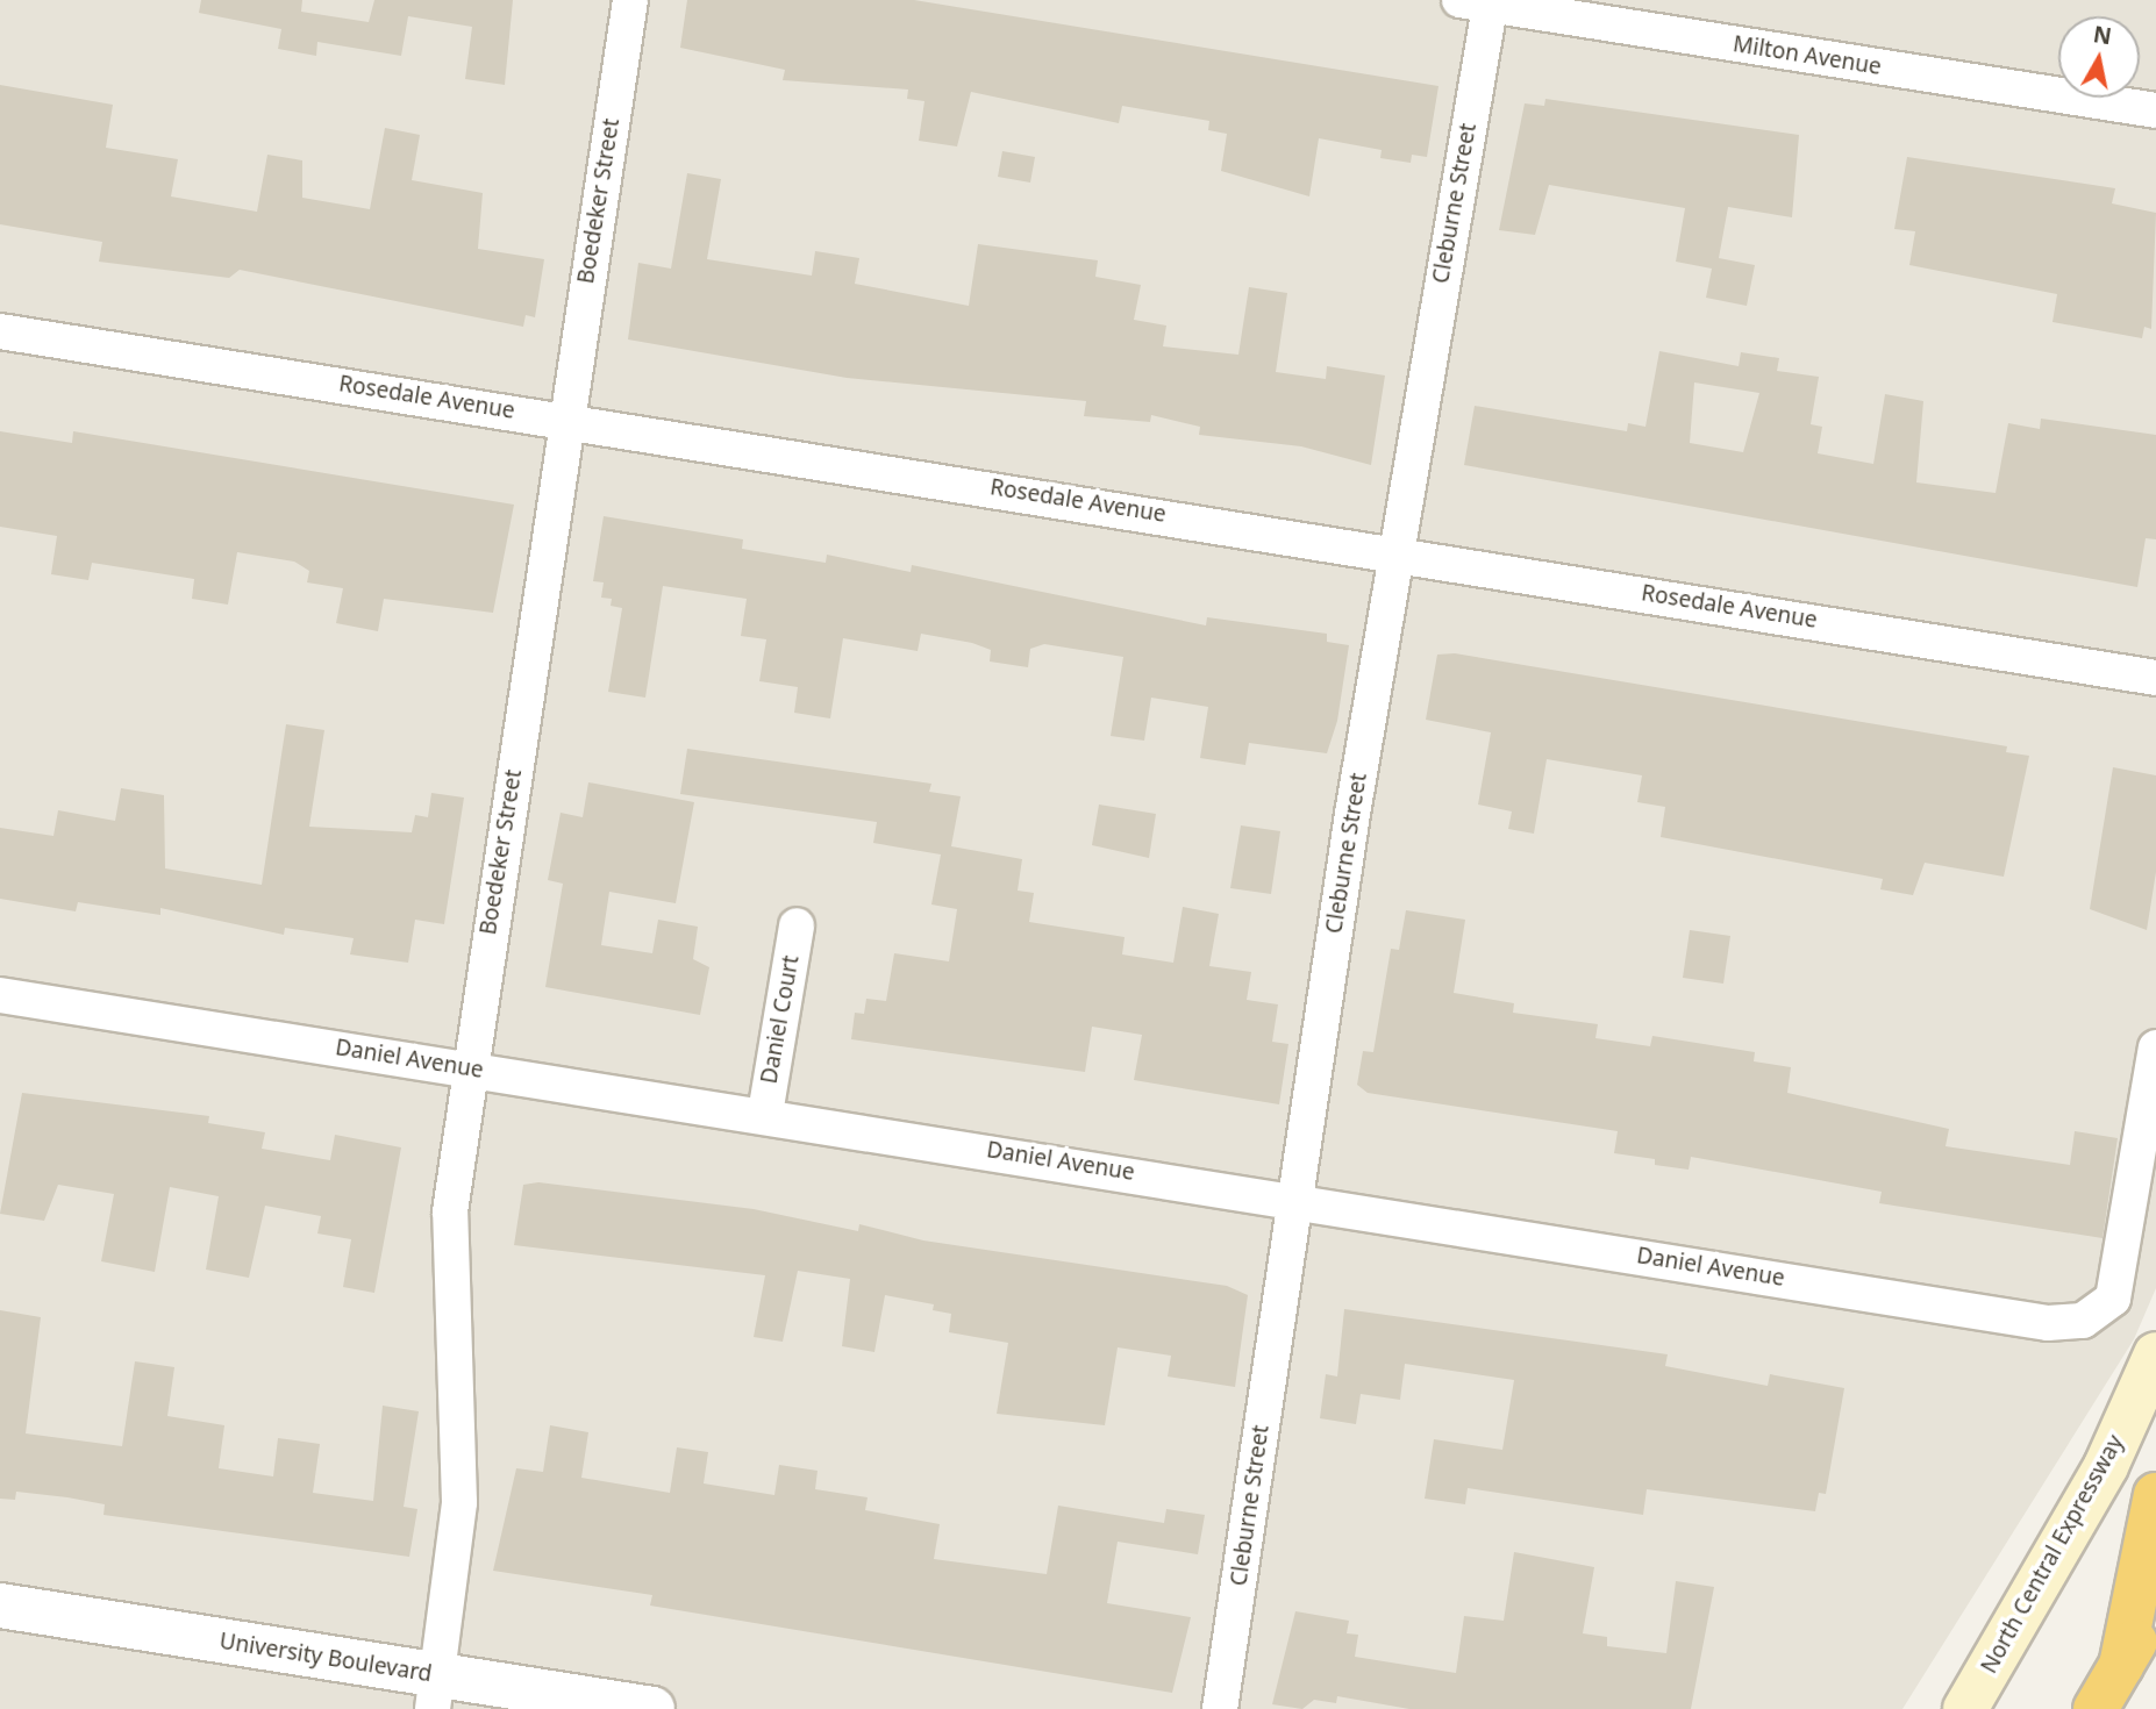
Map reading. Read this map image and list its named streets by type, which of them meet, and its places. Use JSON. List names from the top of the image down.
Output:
{
  "streets": {
    "main road": ["North Central Expressway"],
    "street": [
      "Milton Avenue",
      "Boedeker Street",
      "Cleburne Street",
      "Rosedale Avenue",
      "Daniel Court",
      "Daniel Avenue",
      "University Boulevard"
    ]
  },
  "crossings": [
    ["Milton Avenue", "Cleburne Street"],
    ["Boedeker Street", "Rosedale Avenue"],
    ["Boedeker Street", "Daniel Avenue"],
    ["Boedeker Street", "University Boulevard"],
    ["Cleburne Street", "Rosedale Avenue"],
    ["Cleburne Street", "Daniel Avenue"],
    ["Daniel Court", "Daniel Avenue"]
  ],
  "north": "top"
}
